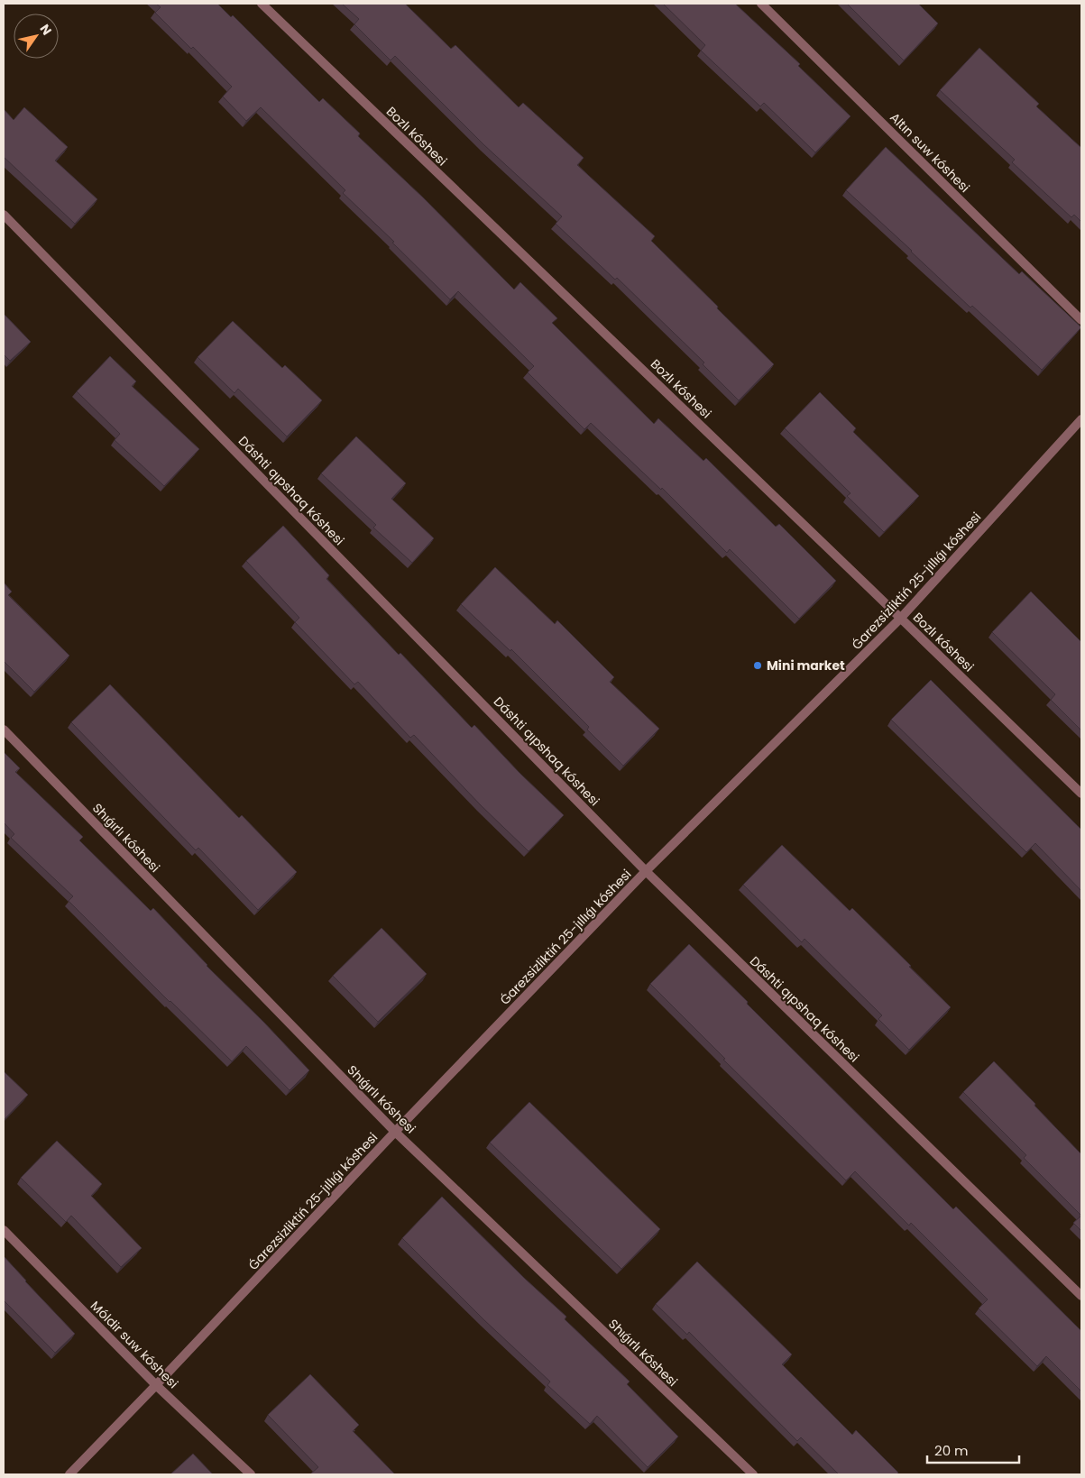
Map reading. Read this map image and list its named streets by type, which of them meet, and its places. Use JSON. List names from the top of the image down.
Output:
{
  "streets": {
    "street": [
      "Bozlı kóshesi",
      "Altın suw kóshesi",
      "Dáshti qıpshaq kóshesi",
      "Ǵarezsizliktiń 25-jıllıǵı kóshesi",
      "Shıǵırlı kóshesi",
      "Móldir suw kóshesi"
    ]
  },
  "crossings": [
    ["Bozlı kóshesi", "Ǵarezsizliktiń 25-jıllıǵı kóshesi"],
    ["Dáshti qıpshaq kóshesi", "Ǵarezsizliktiń 25-jıllıǵı kóshesi"],
    ["Ǵarezsizliktiń 25-jıllıǵı kóshesi", "Shıǵırlı kóshesi"],
    ["Ǵarezsizliktiń 25-jıllıǵı kóshesi", "Móldir suw kóshesi"]
  ],
  "places": ["Mini market"],
  "scale_bar": "20 m",
  "north": "top right"
}
